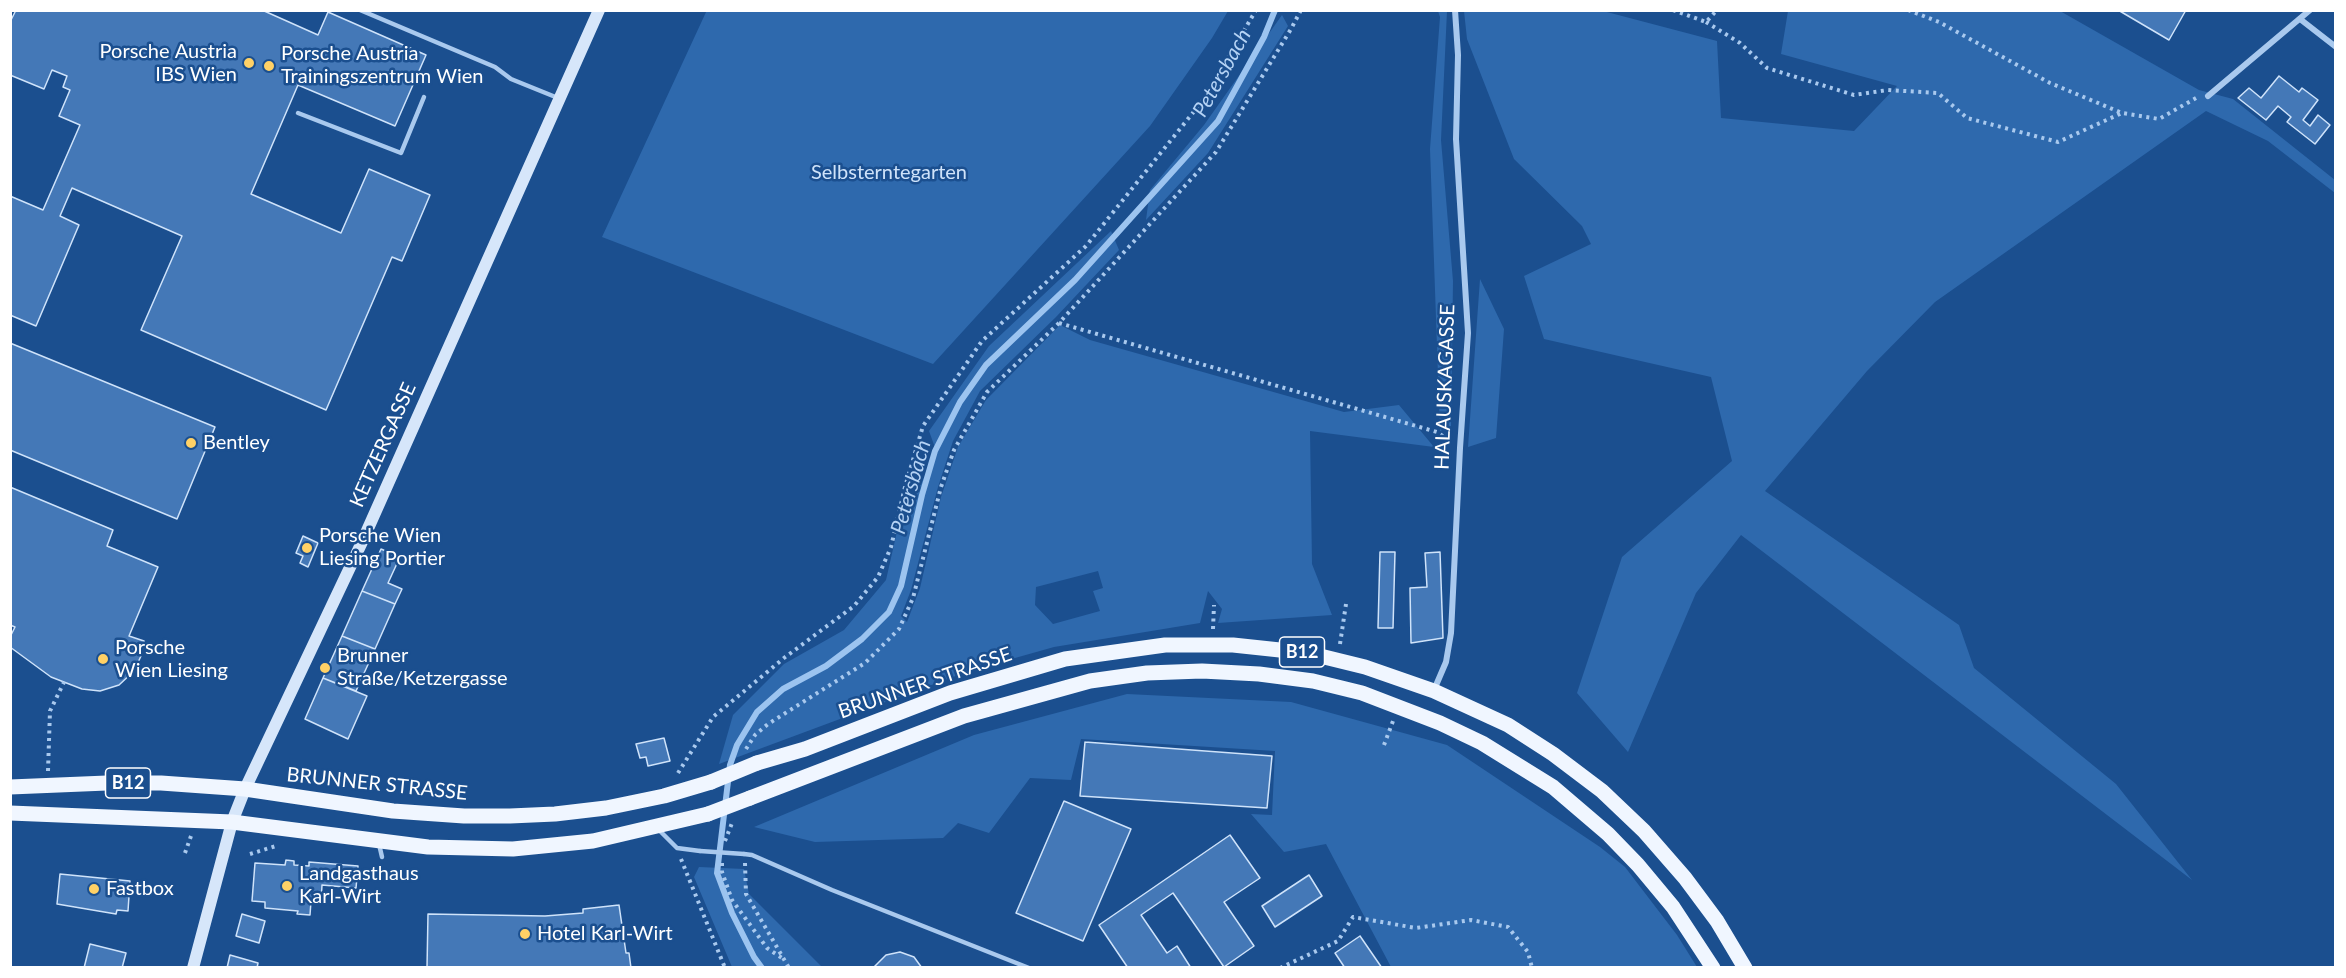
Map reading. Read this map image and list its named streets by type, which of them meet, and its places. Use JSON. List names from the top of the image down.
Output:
{
  "streets": {
    "main road": ["KETZERGASSE", "B12", "BRUNNER STRASSE"],
    "street": ["HALAUSKAGASSE"]
  },
  "crossings": [
    ["HALAUSKAGASSE", "BRUNNER STRASSE"],
    ["KETZERGASSE", "B12"],
    ["KETZERGASSE", "BRUNNER STRASSE"]
  ],
  "water": ["Petersbach"],
  "parks": ["Selbsterntegarten"],
  "places": [
    "Porsche Austria IBS Wien",
    "Porsche Austria Trainingszentrum Wien",
    "Bentley",
    "Porsche Wien Liesing Portier",
    "Porsche Wien Liesing",
    "Brunner Straße/Ketzergasse",
    "Landgasthaus Karl-Wirt",
    "Fastbox",
    "Hotel Karl-Wirt"
  ]
}
